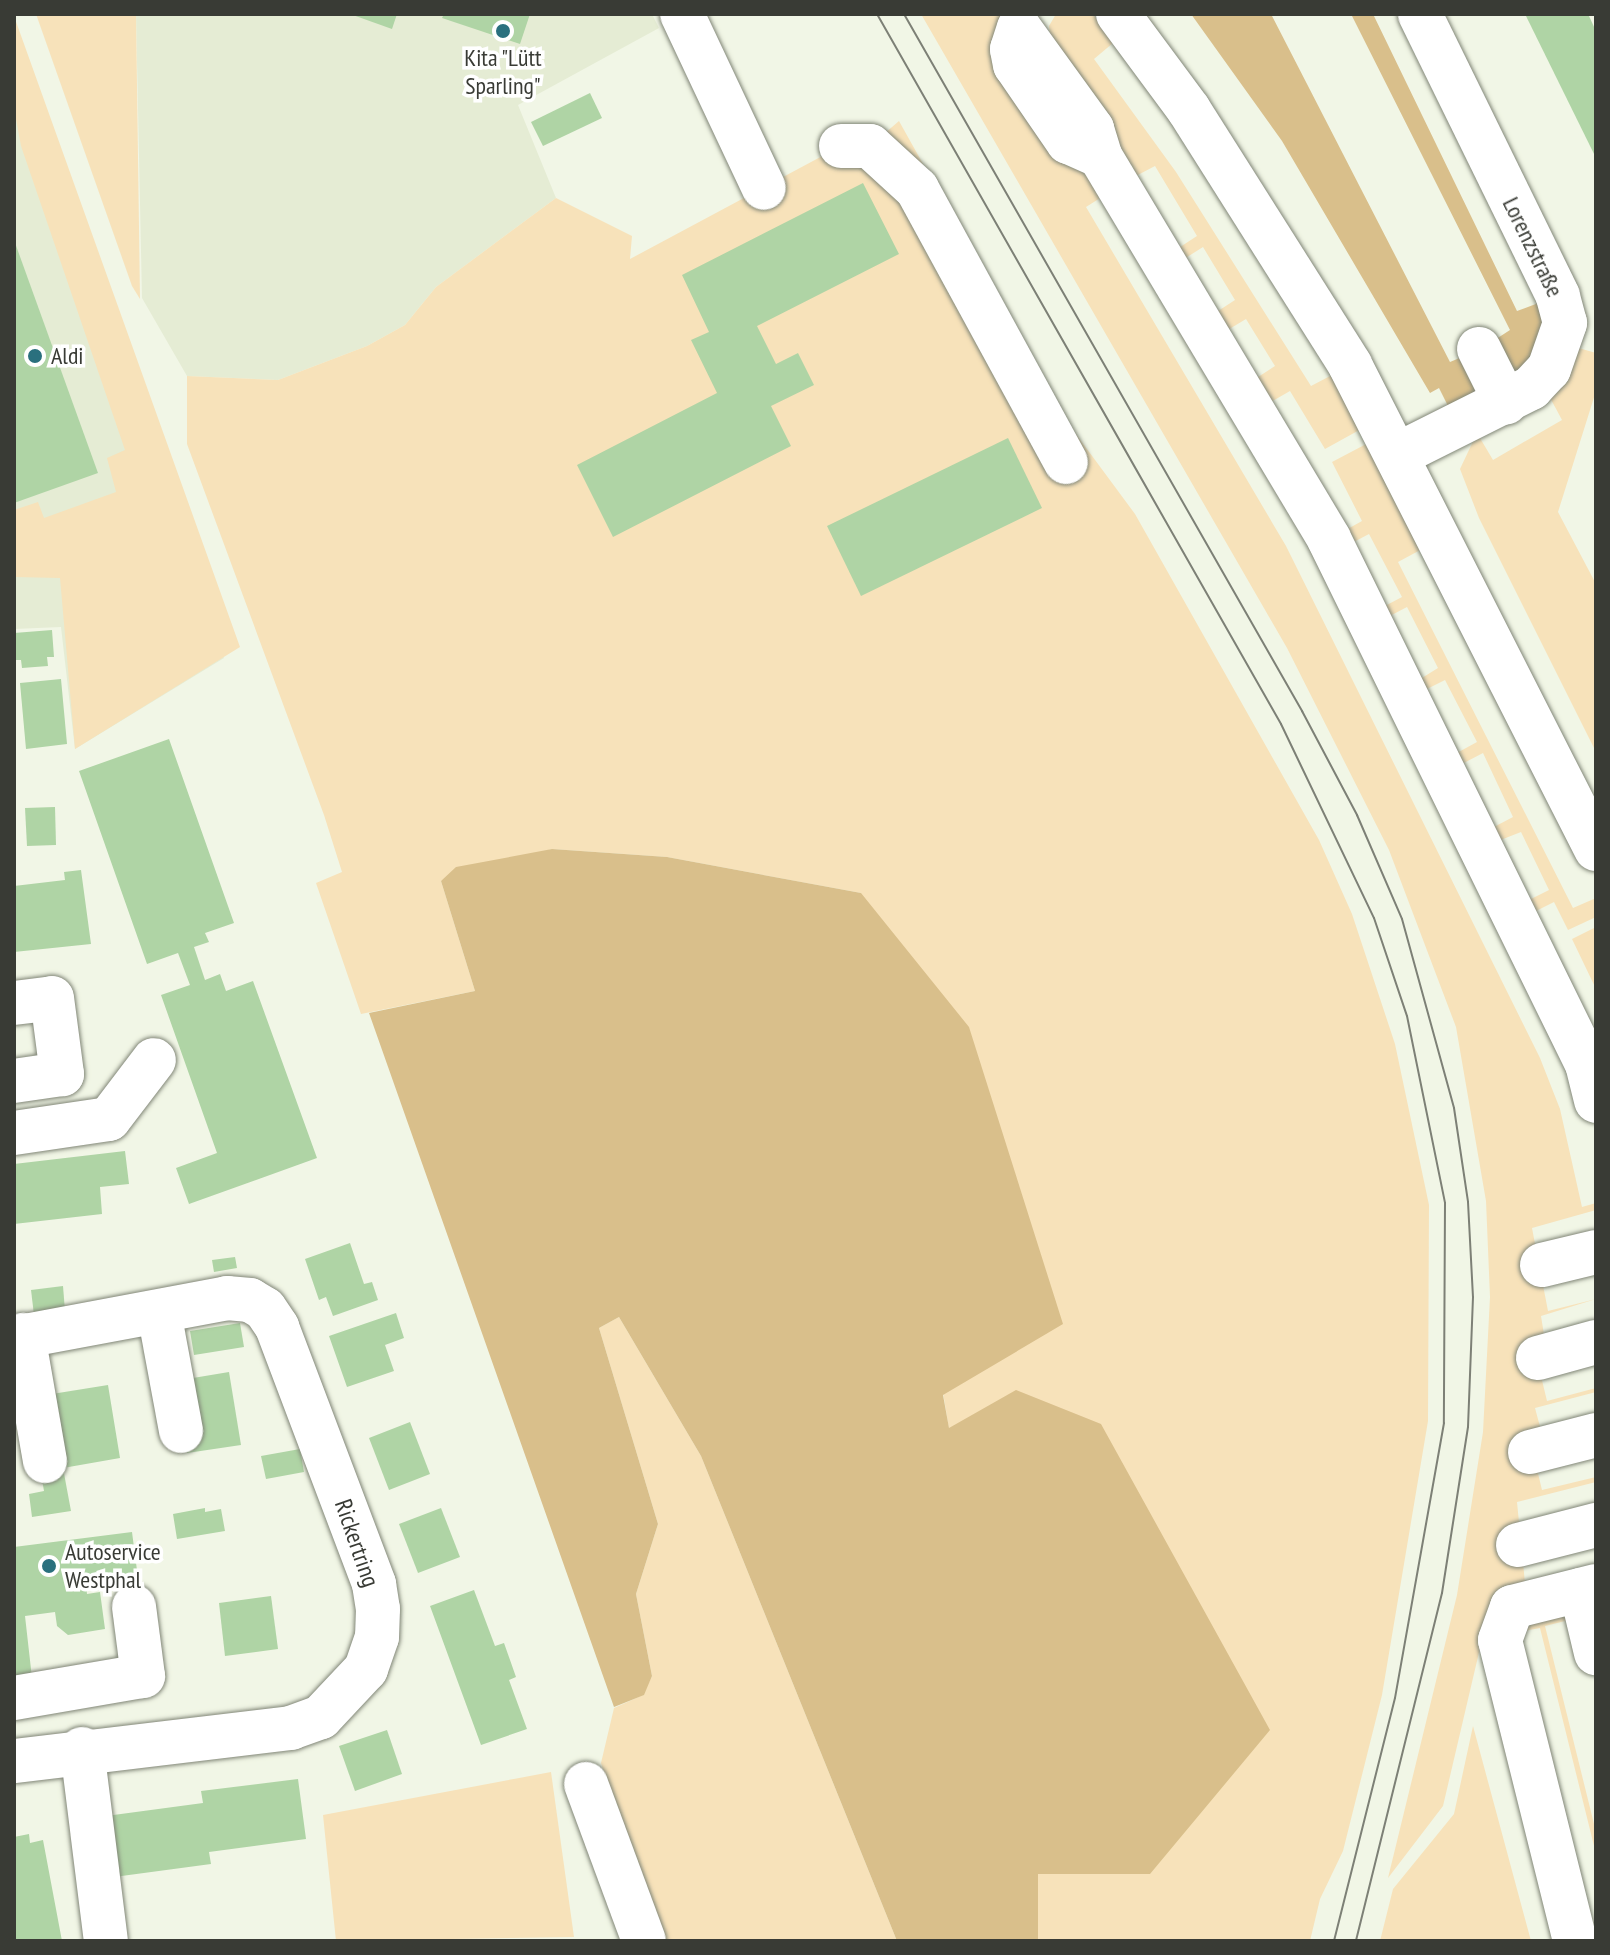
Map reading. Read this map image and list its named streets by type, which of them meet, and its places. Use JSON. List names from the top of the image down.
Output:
{
  "streets": {
    "street": ["Lorenzstraße", "Rickertring"]
  },
  "places": ["Kita \"Lütt Sparling\"", "Aldi", "Autoservice Westphal"]
}
